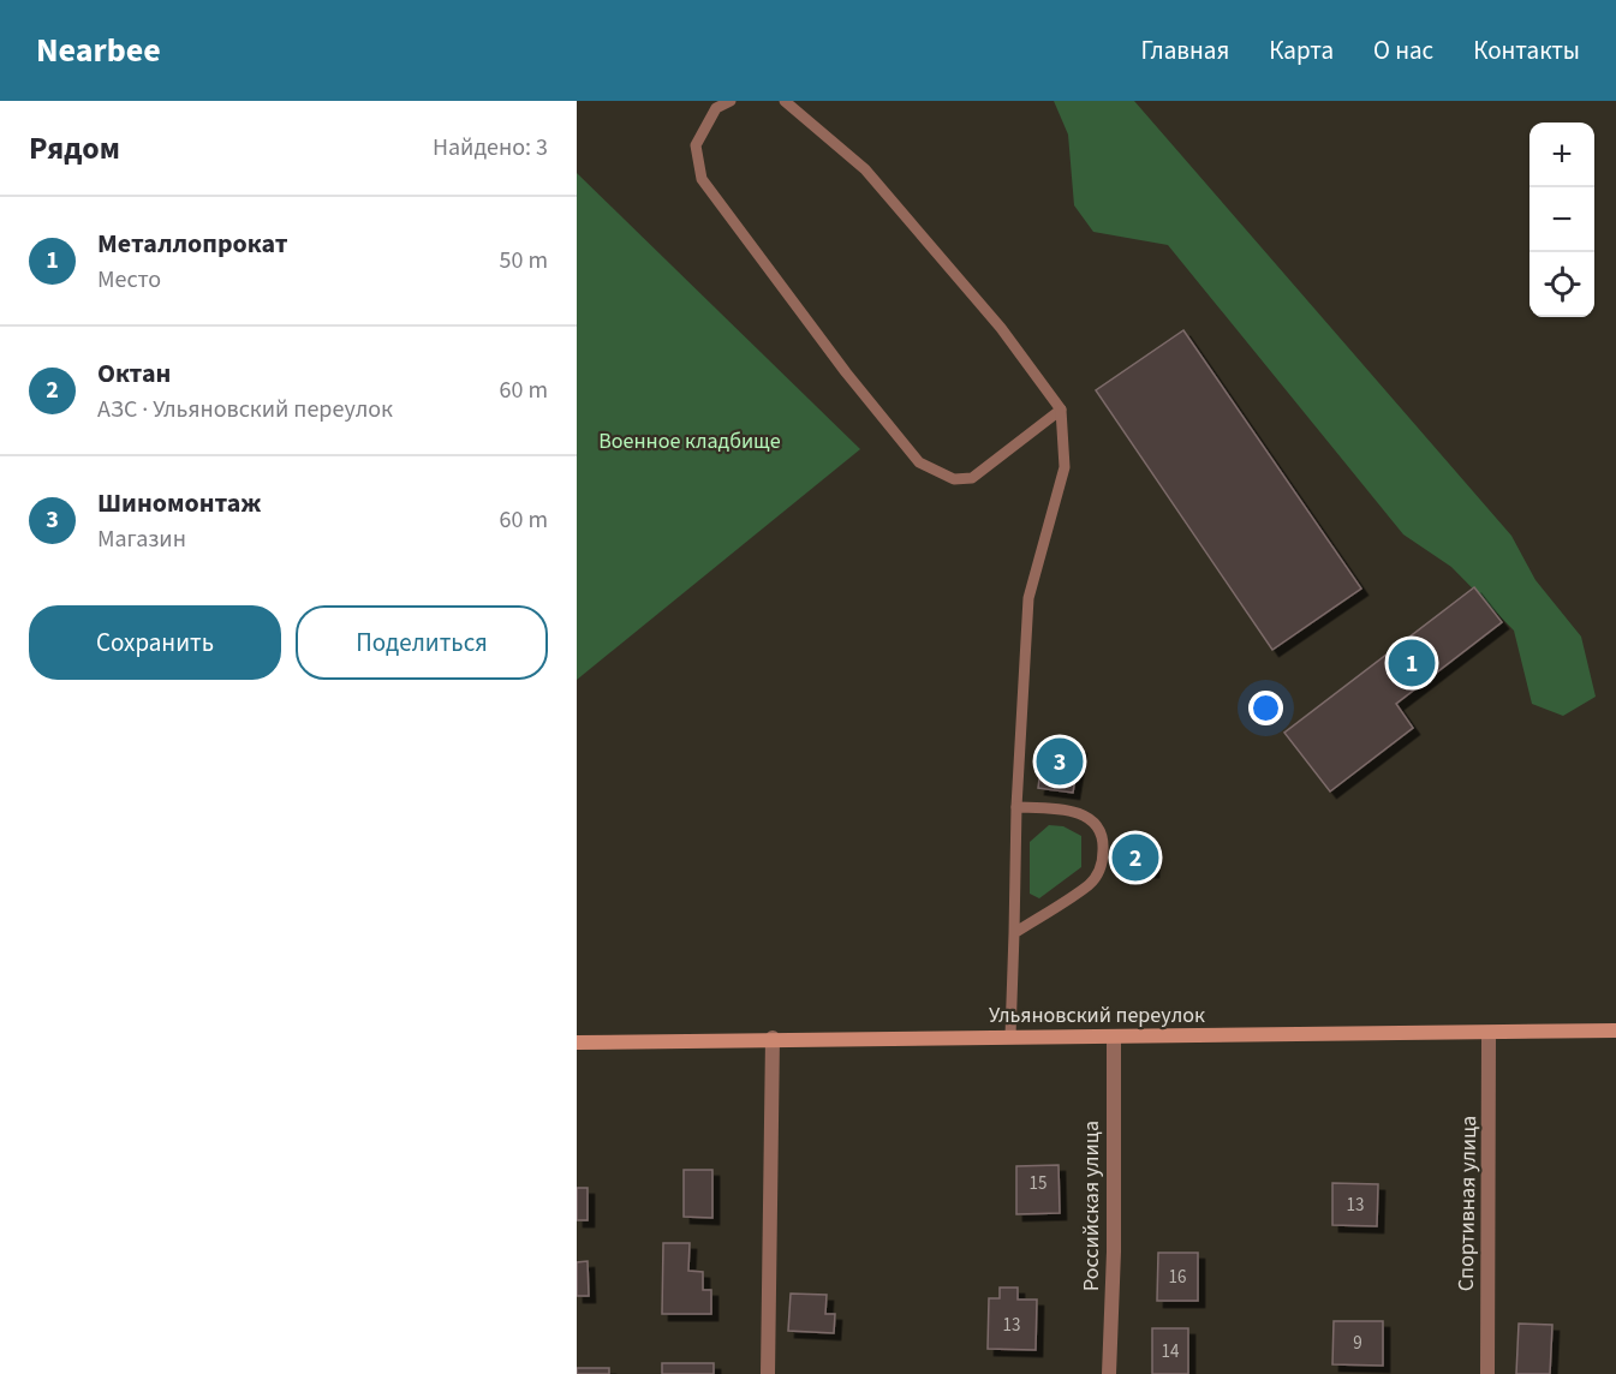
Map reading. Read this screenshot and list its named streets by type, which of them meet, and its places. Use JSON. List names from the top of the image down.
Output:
{
  "streets": {
    "main road": ["Ульяновский переулок"],
    "street": ["Спортивная улица", "Российская улица"]
  },
  "crossings": [
    ["Ульяновский переулок", "Спортивная улица"],
    ["Ульяновский переулок", "Российская улица"]
  ],
  "parks": ["Военное кладбище"],
  "house_numbers": [
    "15",
    "13",
    "16",
    "13",
    "9",
    "14"
  ],
  "page": {
    "header": "Nearbee",
    "nav": [
      "Главная",
      "Карта",
      "О нас",
      "Контакты"
    ],
    "heading": ["Рядом", "Найдено: 3"],
    "map_buttons": ["+", "−"],
    "list": [
      {
        "mark": "1",
        "name": "Металлопрокат",
        "note": "Место",
        "value": "50 m"
      },
      {
        "mark": "2",
        "name": "Октан",
        "note": "АЗС · Ульяновский переулок",
        "value": "60 m"
      },
      {
        "mark": "3",
        "name": "Шиномонтаж",
        "note": "Магазин",
        "value": "60 m"
      }
    ],
    "buttons": ["Сохранить", "Поделиться"],
    "pins": ["1", "3", "2"]
  }
}
